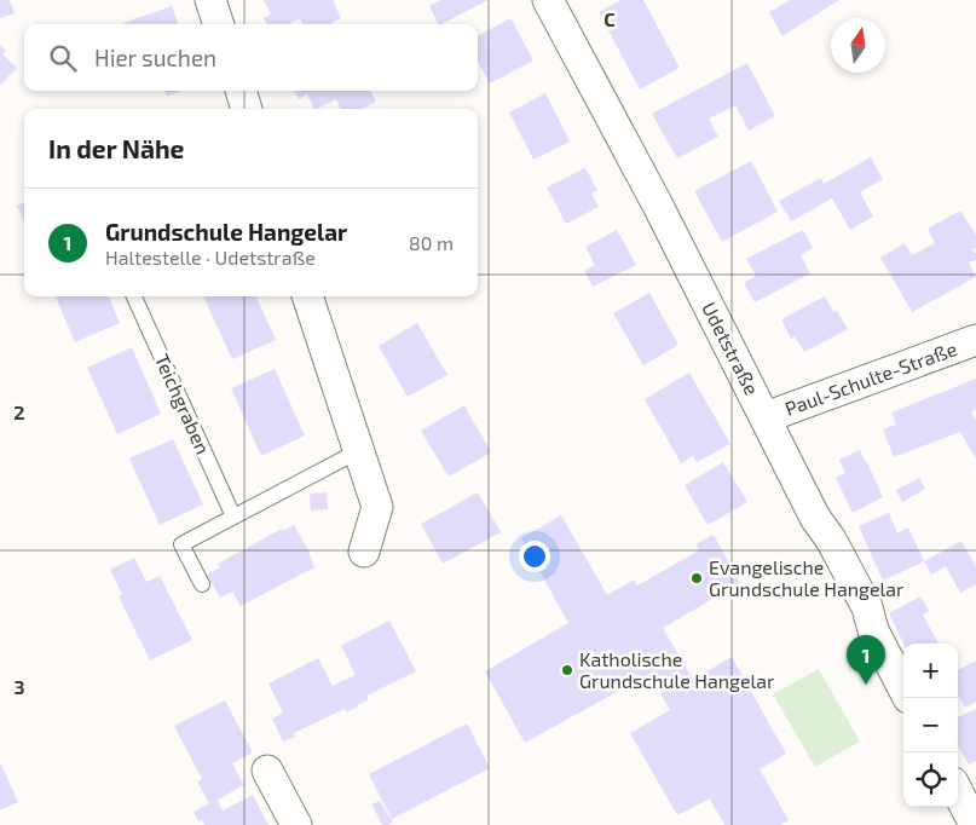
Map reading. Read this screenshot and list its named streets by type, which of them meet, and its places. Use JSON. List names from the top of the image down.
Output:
{
  "streets": {
    "street": ["Udetstraße", "Paul-Schulte-Straße"],
    "lane": ["Teichgraben"]
  },
  "crossings": [
    ["Udetstraße", "Paul-Schulte-Straße"]
  ],
  "places": ["Evangelische Grundschule Hangelar", "Katholische Grundschule Hangelar"],
  "north": "top",
  "page": {
    "search": "Hier suchen",
    "heading": "In der Nähe",
    "list": [
      {
        "mark": "1",
        "name": "Grundschule Hangelar",
        "note": "Haltestelle · Udetstraße",
        "value": "80 m"
      }
    ],
    "pins": "1",
    "map_buttons": ["+", "−"]
  },
  "grid": {
    "columns": ["C"],
    "rows": ["2", "3"]
  }
}
